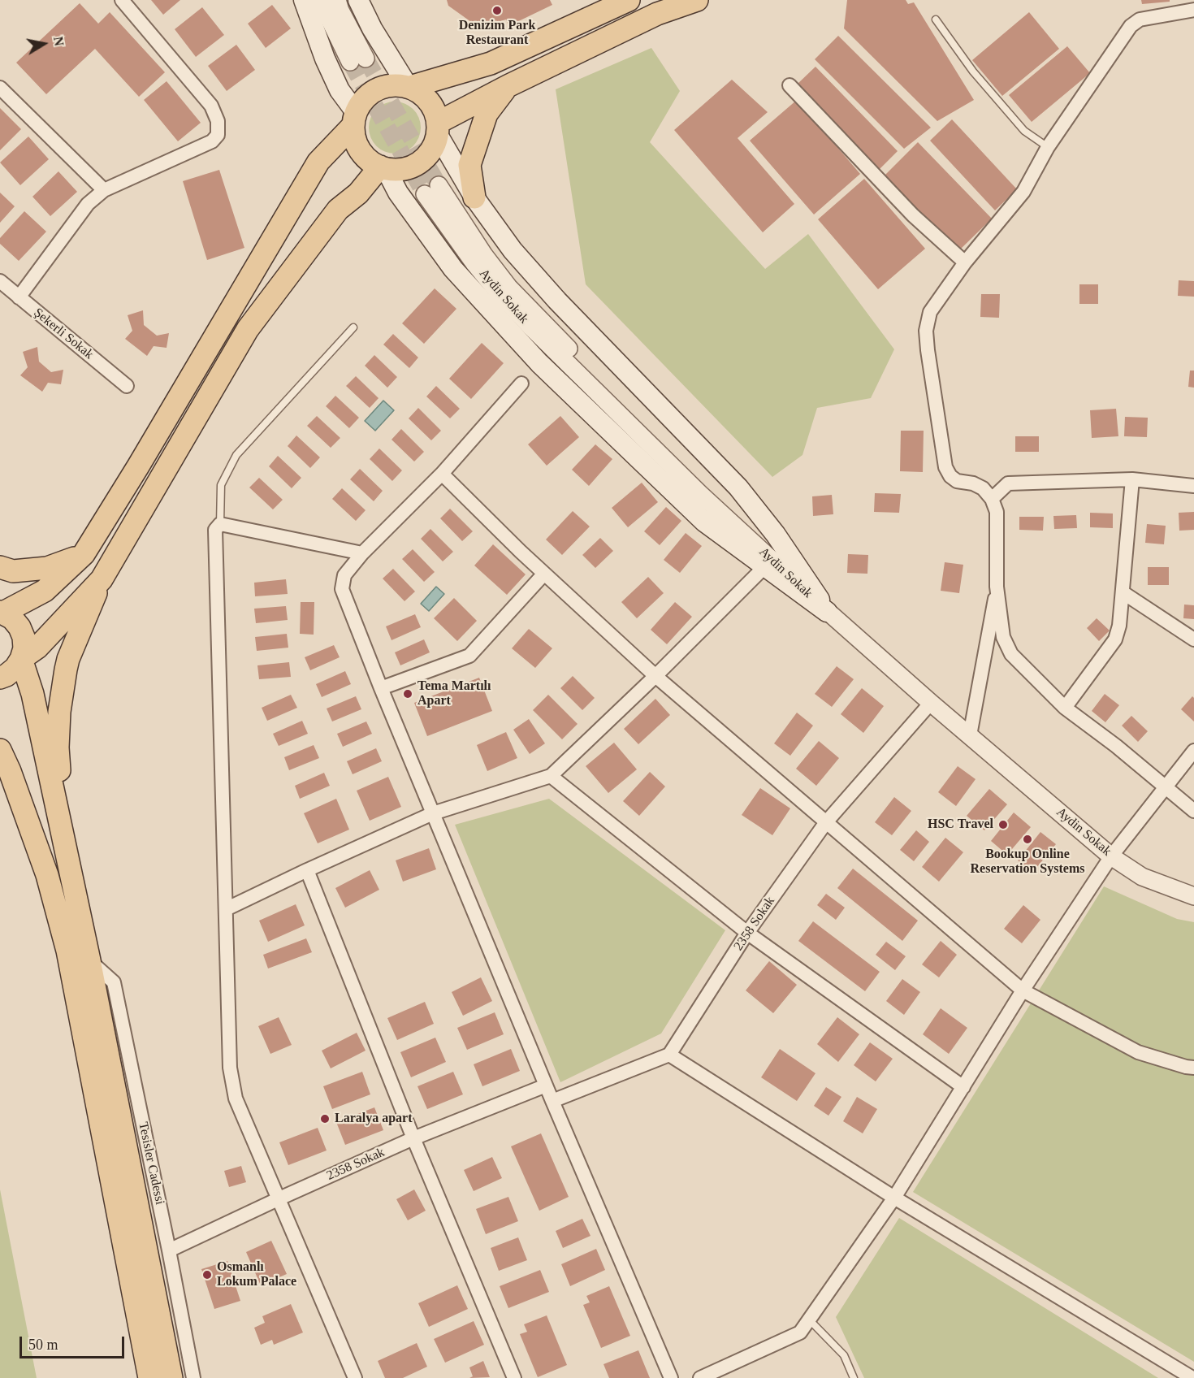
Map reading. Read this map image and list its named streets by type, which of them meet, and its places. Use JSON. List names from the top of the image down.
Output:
{
  "streets": {
    "street": [
      "Aydin Sokak",
      "Şekerli Sokak",
      "2358 Sokak",
      "Tesisler Cadessi"
    ]
  },
  "crossings": [
    ["Aydin Sokak", "2358 Sokak"],
    ["2358 Sokak", "Tesisler Cadessi"]
  ],
  "places": [
    "Denizim Park Restaurant",
    "Tema Martılı Apart",
    "HSC Travel",
    "Bookup Online Reservation Systems",
    "Laralya apart",
    "Osmanlı Lokum Palace"
  ],
  "scale_bar": "50 m",
  "north": "right"
}
